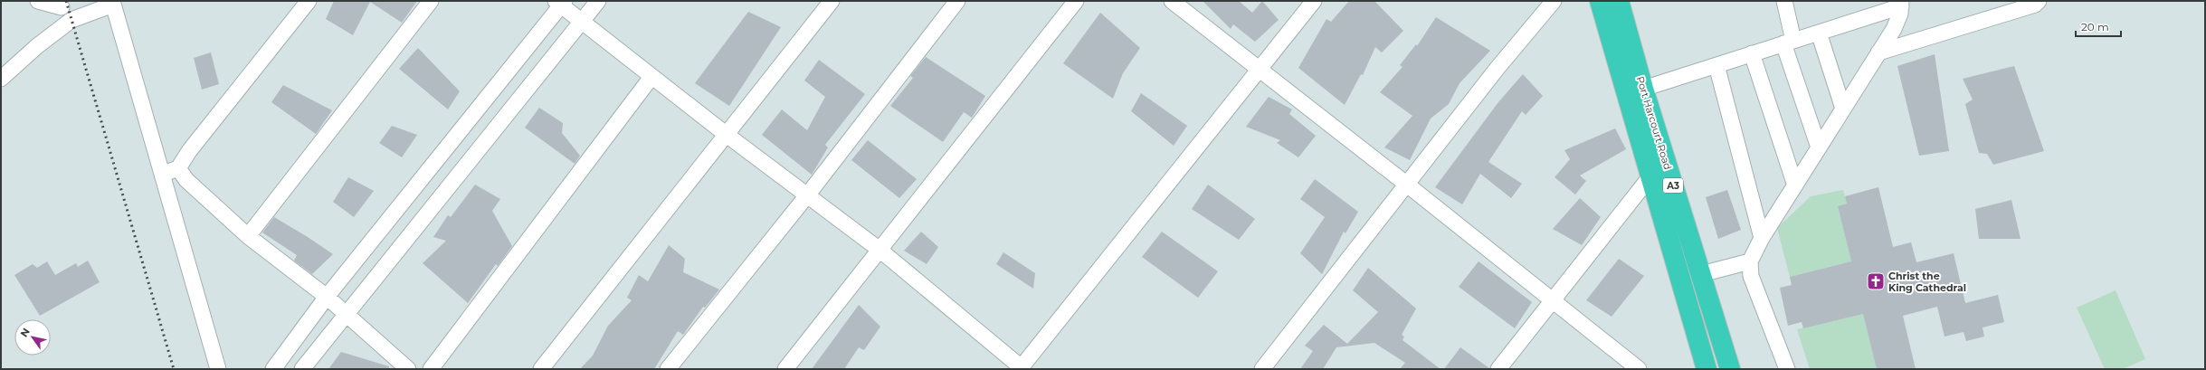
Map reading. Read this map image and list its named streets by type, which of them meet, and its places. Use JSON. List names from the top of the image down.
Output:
{
  "streets": {
    "highway": ["Port Harcourt Road", "A3"]
  },
  "places": {
    "church": ["Christ the King Cathedral"]
  },
  "scale_bar": "20 m",
  "north": "top left"
}
